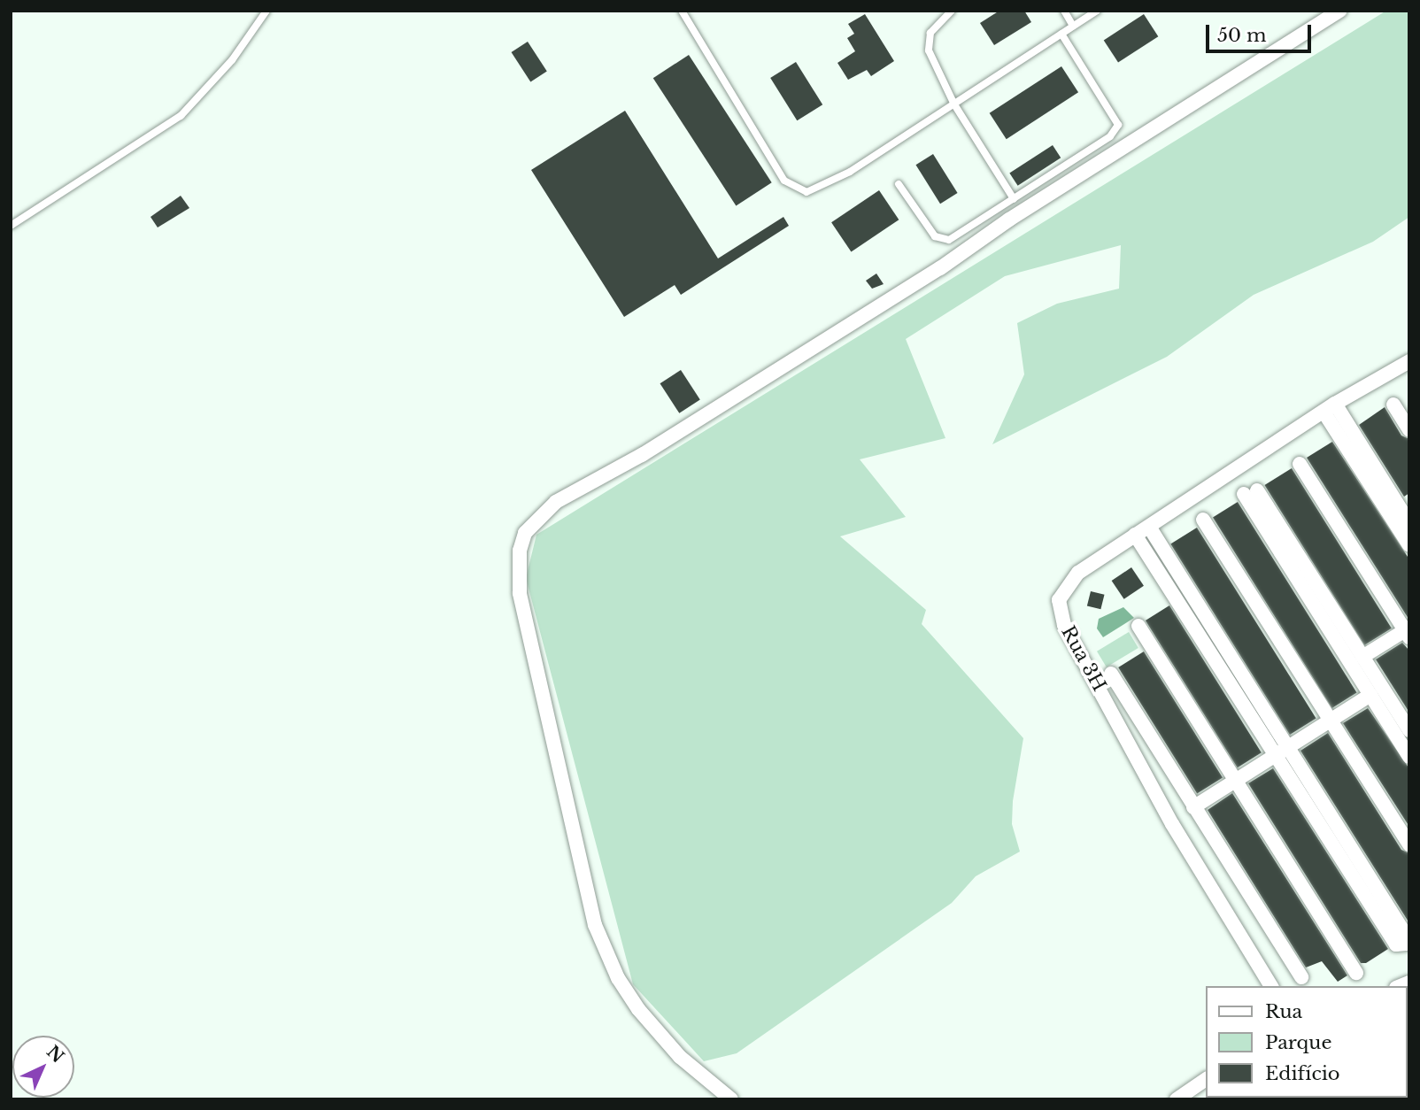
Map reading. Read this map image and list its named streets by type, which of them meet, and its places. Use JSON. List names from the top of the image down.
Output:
{
  "streets": {
    "street": ["Rua 3H"]
  },
  "legend": ["Rua", "Parque", "Edifício"],
  "scale_bar": "50 m",
  "north": "top right"
}
